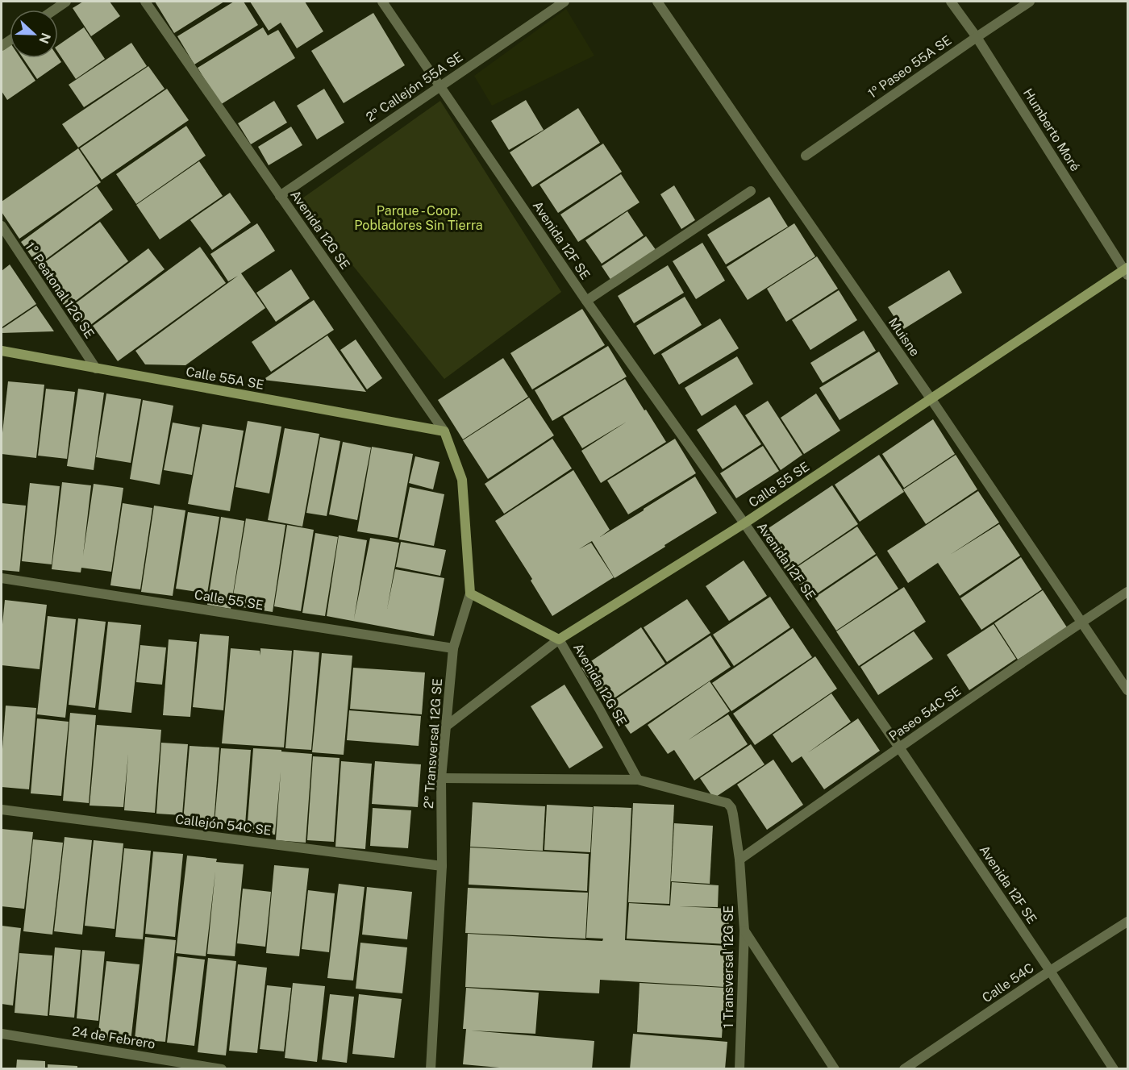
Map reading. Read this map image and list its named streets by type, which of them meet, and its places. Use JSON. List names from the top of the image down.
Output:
{
  "streets": {
    "street": [
      "1º Paseo 55A SE",
      "2º Callejón 55A SE",
      "Humberto Moré",
      "Avenida 12G SE",
      "Avenida 12F SE",
      "1° Peatonal 12G SE",
      "Muisne",
      "Calle 55A SE",
      "Calle 55 SE",
      "Paseo 54C SE",
      "2º Transversal 12G SE",
      "Callejón 54C SE",
      "1 Transversal 12G SE",
      "Calle 54C",
      "24 de Febrero"
    ]
  },
  "crossings": [
    ["1º Paseo 55A SE", "Humberto Moré"],
    ["2º Callejón 55A SE", "Avenida 12G SE"],
    ["2º Callejón 55A SE", "Avenida 12F SE"],
    ["Humberto Moré", "Calle 55 SE"],
    ["Avenida 12G SE", "Calle 55A SE"],
    ["Avenida 12G SE", "Calle 55 SE"],
    ["Avenida 12G SE", "2º Transversal 12G SE"],
    ["Avenida 12G SE", "1 Transversal 12G SE"],
    ["Avenida 12F SE", "Calle 55 SE"],
    ["Avenida 12F SE", "Paseo 54C SE"],
    ["Avenida 12F SE", "Calle 54C"],
    ["1° Peatonal 12G SE", "Calle 55A SE"],
    ["Muisne", "Calle 55 SE"],
    ["Muisne", "Paseo 54C SE"],
    ["Calle 55 SE", "2º Transversal 12G SE"],
    ["Paseo 54C SE", "1 Transversal 12G SE"],
    ["2º Transversal 12G SE", "Callejón 54C SE"]
  ],
  "parks": ["Parque - Coop. Pobladores Sin Tierra"],
  "north": "right"
}
